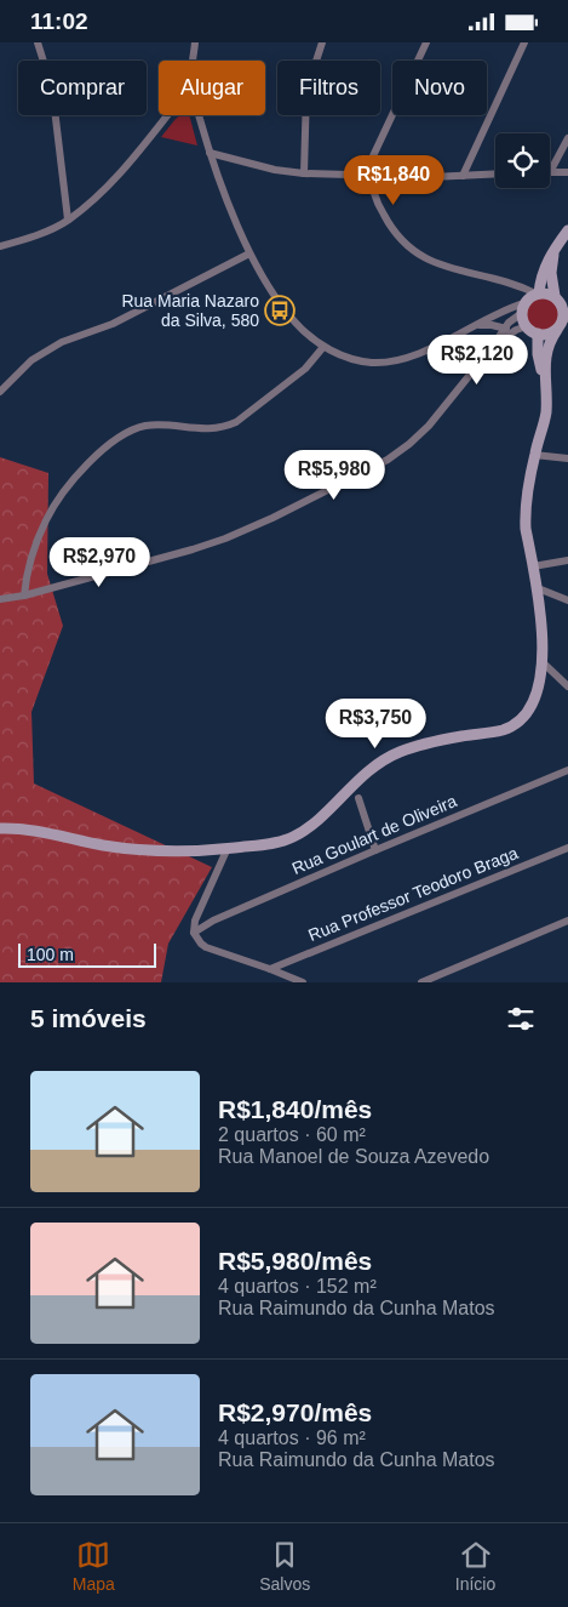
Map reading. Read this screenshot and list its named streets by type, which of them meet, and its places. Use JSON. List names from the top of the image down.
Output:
{
  "streets": {
    "street": ["Rua Goulart de Oliveira", "Rua Professor Teodoro Braga"]
  },
  "places": {
    "bus stop": ["Rua Maria Nazaro da Silva, 580"]
  },
  "scale_bar": "100 m",
  "page": {
    "status": "11:02",
    "chip": [
      "Comprar",
      "Alugar",
      "Filtros",
      "Novo"
    ],
    "price": [
      "R$1,840",
      "R$2,120",
      "R$5,980",
      "R$2,970",
      "R$3,750"
    ],
    "scale": "100 m",
    "heading": "5 imóveis",
    "list": [
      {
        "name": "R$1,840/mês",
        "note": "2 quartos · 60 m² · Rua Manoel de Souza Azevedo"
      },
      {
        "name": "R$5,980/mês",
        "note": "4 quartos · 152 m² · Rua Raimundo da Cunha Matos"
      },
      {
        "name": "R$2,970/mês",
        "note": "4 quartos · 96 m² · Rua Raimundo da Cunha Matos"
      }
    ],
    "tabs": ["Mapa", "Salvos", "Início"]
  }
}
